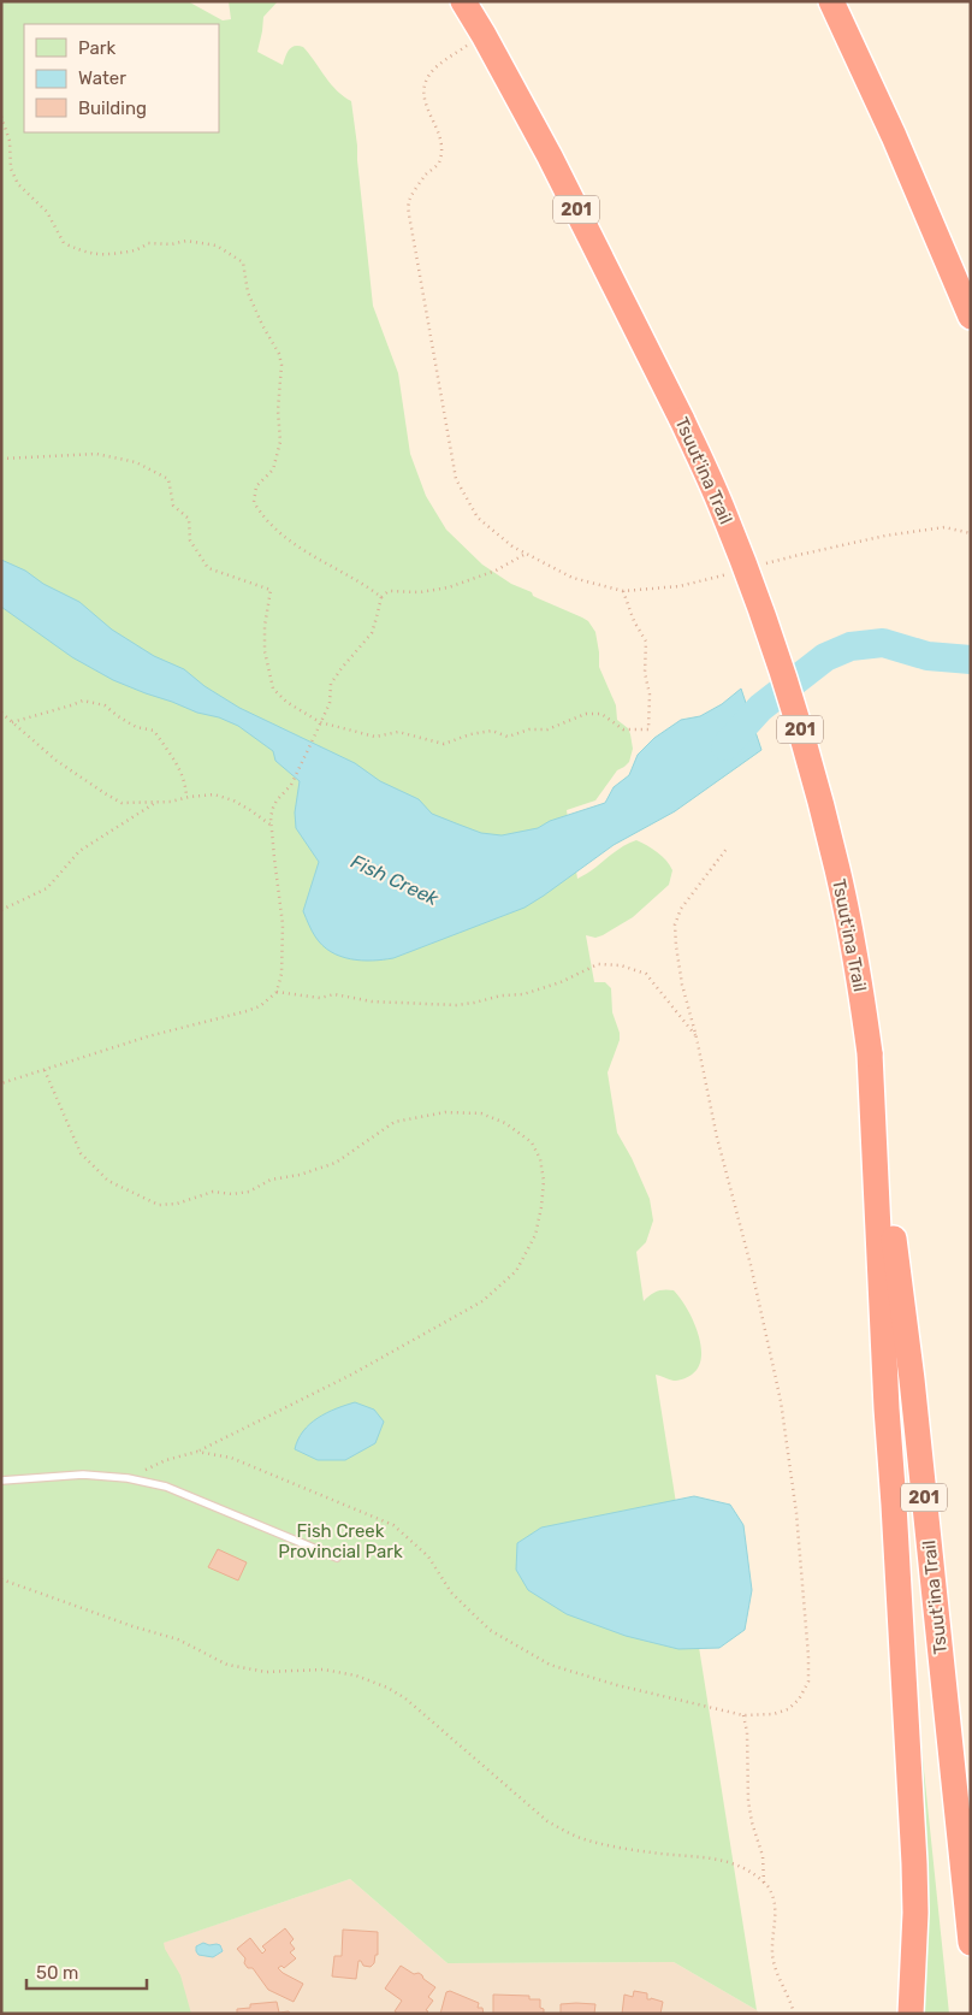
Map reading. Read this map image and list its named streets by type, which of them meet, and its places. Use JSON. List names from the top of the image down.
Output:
{
  "streets": {
    "highway": ["201", "Tsuut'ina Trail"]
  },
  "water": ["Fish Creek"],
  "parks": ["Fish Creek Provincial Park"],
  "legend": ["Park", "Water", "Building"],
  "scale_bar": "50 m"
}
